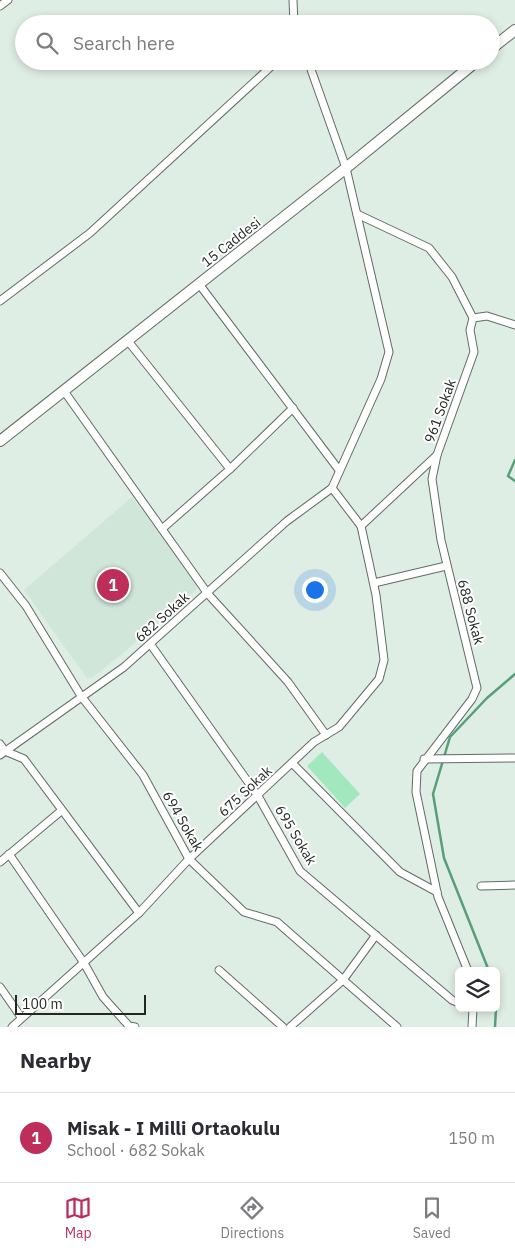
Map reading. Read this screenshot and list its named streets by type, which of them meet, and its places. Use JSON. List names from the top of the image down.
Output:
{
  "streets": {
    "street": [
      "15 Caddesi",
      "961 Sokak",
      "688 Sokak",
      "682 Sokak",
      "675 Sokak",
      "694 Sokak",
      "695 Sokak"
    ]
  },
  "crossings": [
    ["961 Sokak", "688 Sokak"],
    ["961 Sokak", "675 Sokak"],
    ["682 Sokak", "694 Sokak"],
    ["682 Sokak", "695 Sokak"],
    ["675 Sokak", "694 Sokak"],
    ["675 Sokak", "695 Sokak"]
  ],
  "scale_bar": "100 m",
  "page": {
    "search": "Search here",
    "pins": "1",
    "scale": "100 m",
    "heading": "Nearby",
    "list": [
      {
        "mark": "1",
        "name": "Misak - I Milli Ortaokulu",
        "note": "School · 682 Sokak",
        "value": "150 m"
      }
    ],
    "nav": ["Map", "Directions", "Saved"]
  }
}
